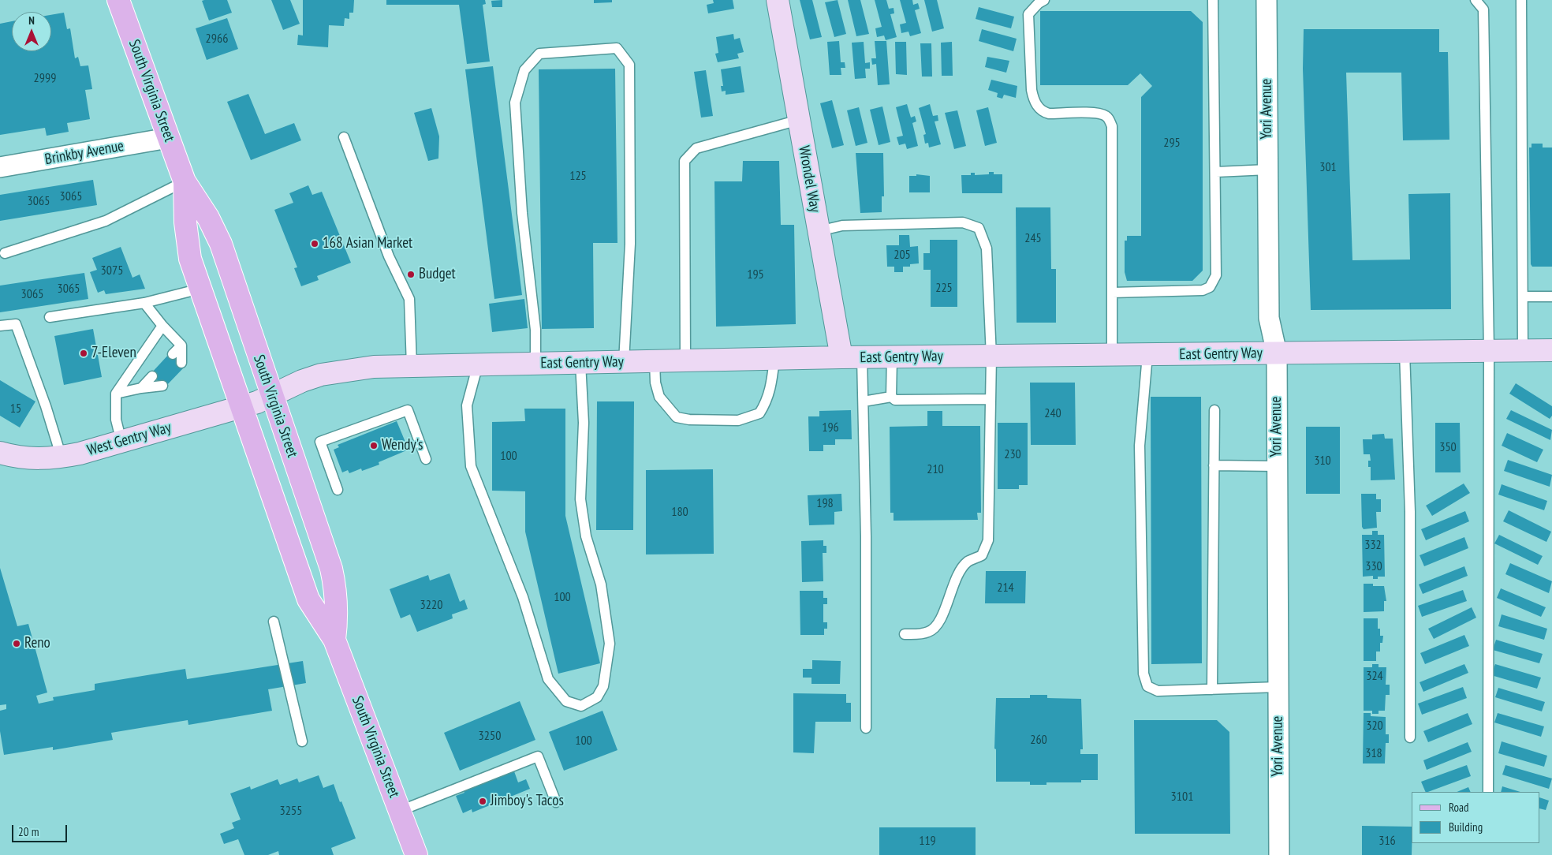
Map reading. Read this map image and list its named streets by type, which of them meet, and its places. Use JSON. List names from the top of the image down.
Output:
{
  "streets": {
    "main road": ["South Virginia Street"],
    "street": [
      "Yori Avenue",
      "Brinkby Avenue",
      "Wrondel Way",
      "East Gentry Way",
      "West Gentry Way"
    ]
  },
  "crossings": [
    ["South Virginia Street", "Brinkby Avenue"],
    ["South Virginia Street", "East Gentry Way"],
    ["South Virginia Street", "West Gentry Way"],
    ["Yori Avenue", "East Gentry Way"],
    ["Wrondel Way", "East Gentry Way"],
    ["East Gentry Way", "West Gentry Way"]
  ],
  "places": [
    "168 Asian Market",
    "Budget",
    "7-Eleven",
    "Wendy's",
    "Reno",
    "Jimboy's Tacos"
  ],
  "house_numbers": [
    "2966",
    "2999",
    "295",
    "301",
    "125",
    "3065",
    "3065",
    "245",
    "205",
    "3075",
    "195",
    "225",
    "3065",
    "3065",
    "15",
    "240",
    "196",
    "350",
    "230",
    "100",
    "310",
    "210",
    "198",
    "180",
    "332",
    "330",
    "214",
    "100",
    "3220",
    "324",
    "320",
    "3250",
    "260",
    "100",
    "318",
    "3101",
    "3255",
    "119",
    "316"
  ],
  "legend": ["Road", "Building"],
  "scale_bar": "20 m",
  "north": "top"
}
